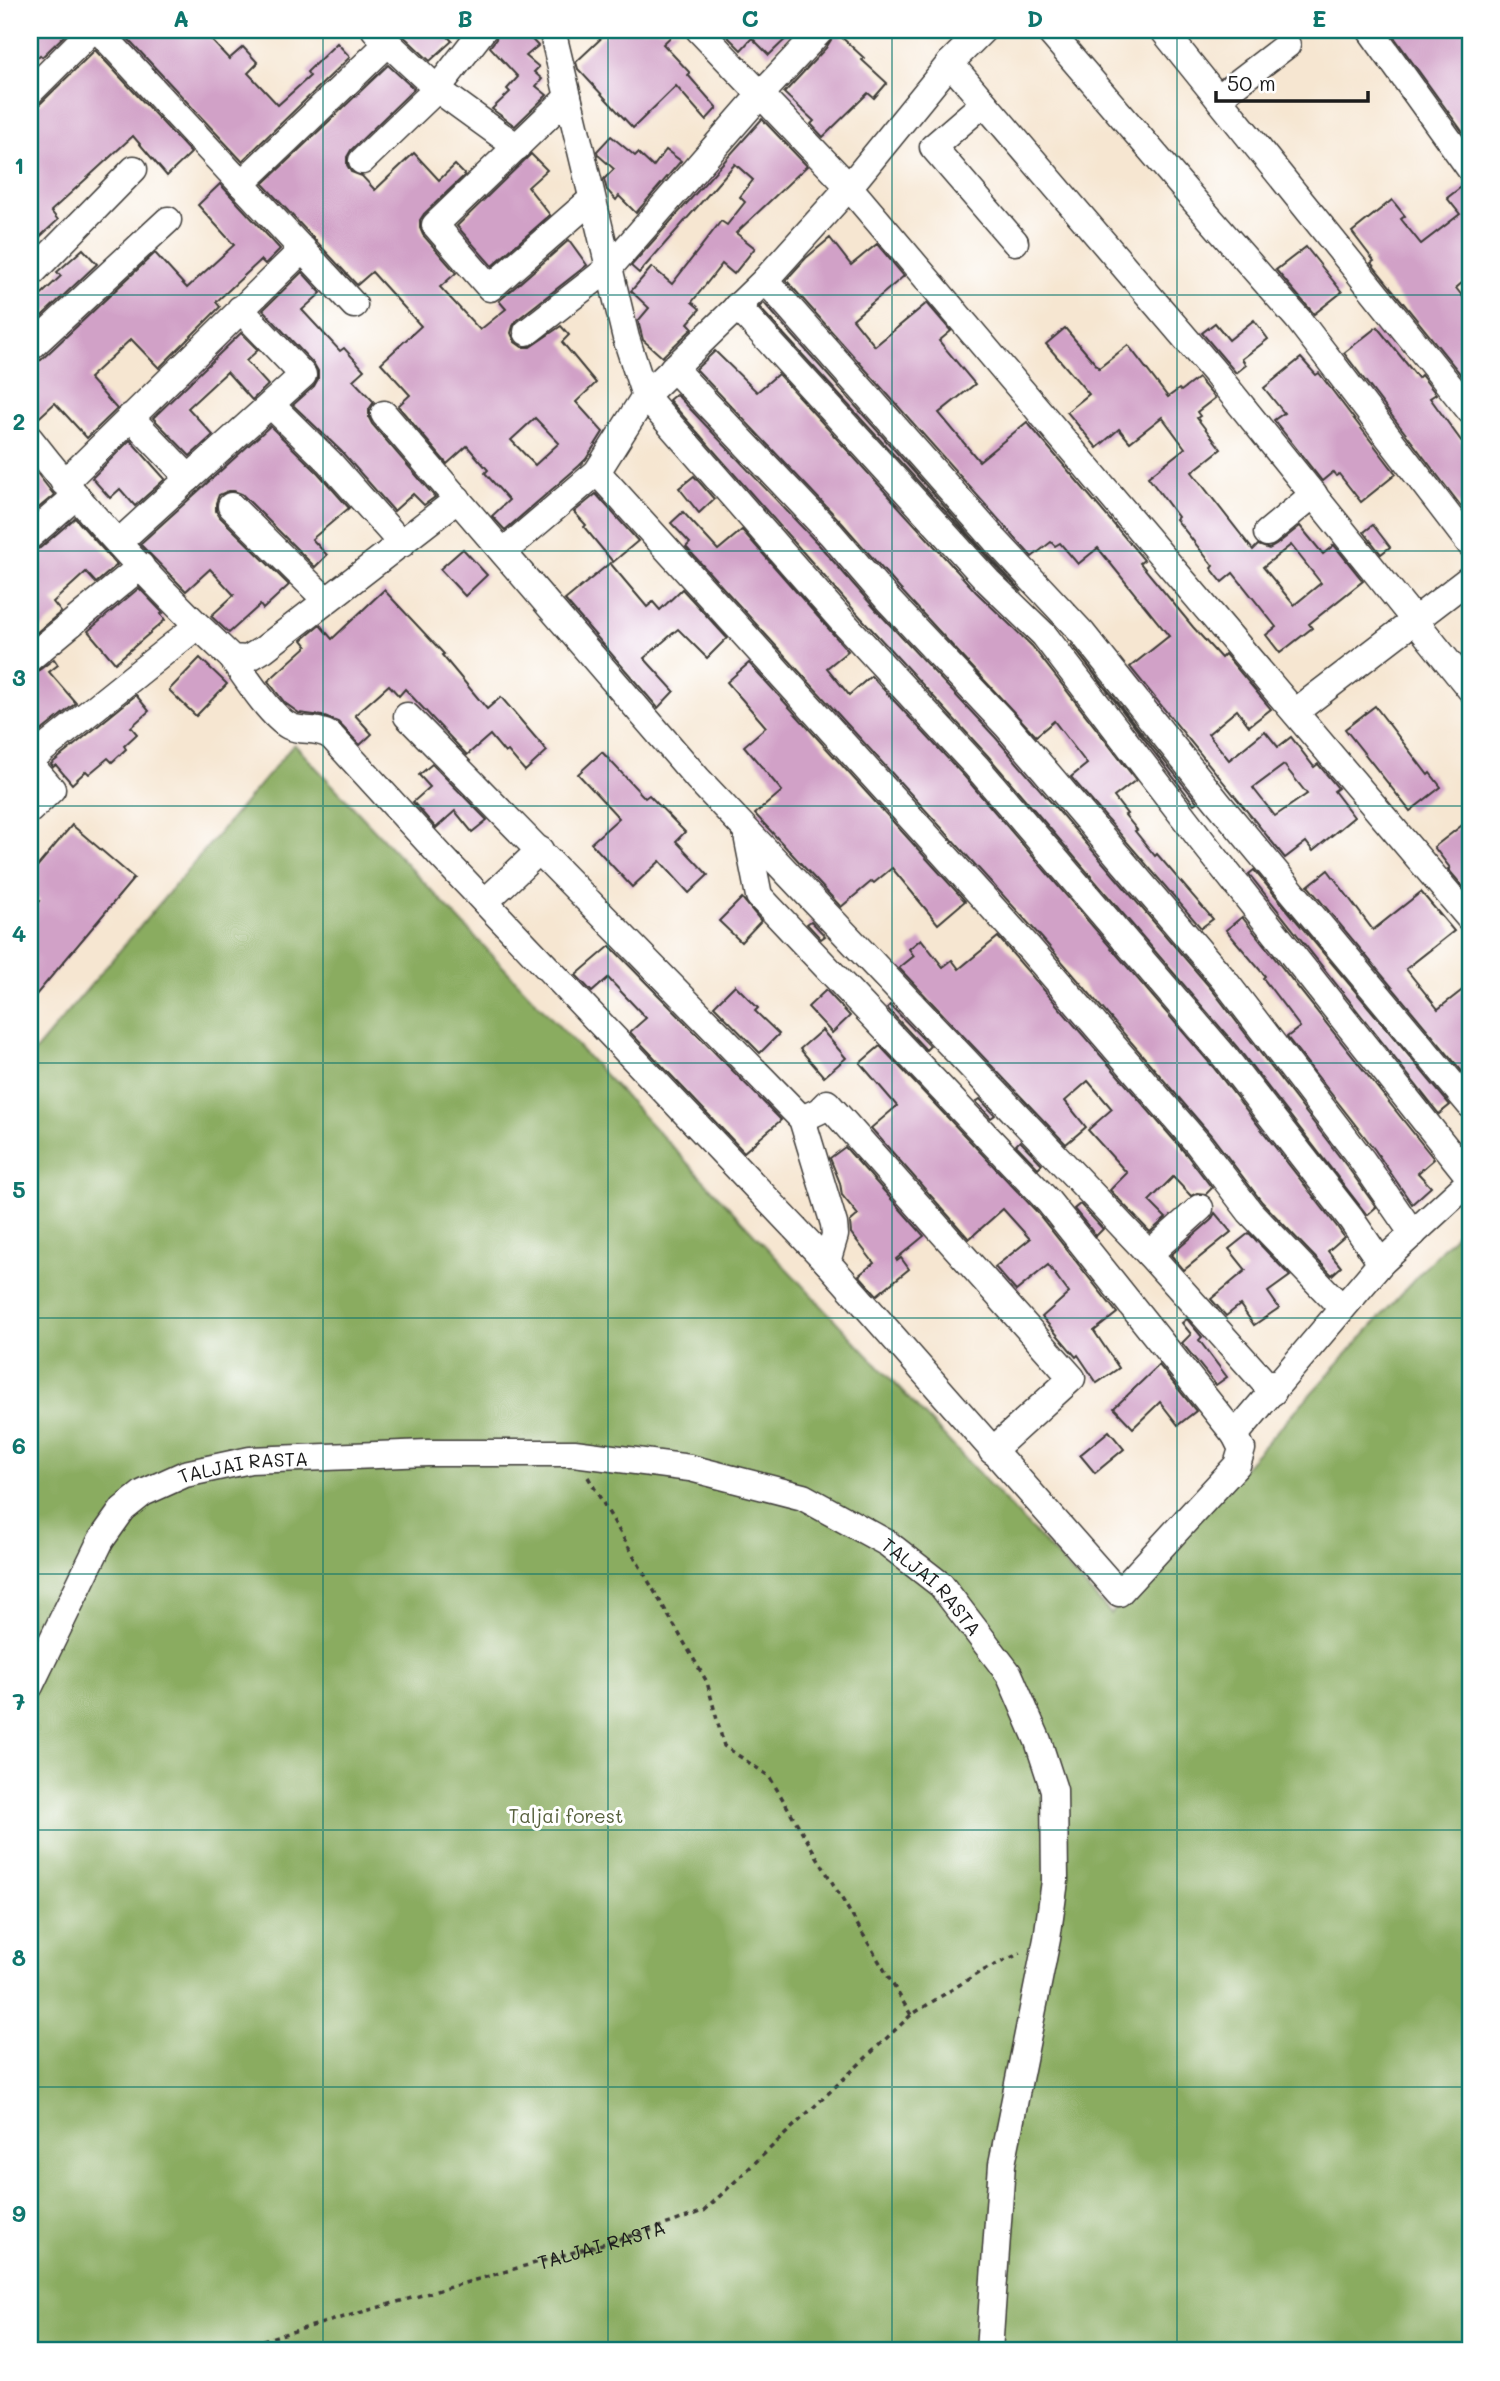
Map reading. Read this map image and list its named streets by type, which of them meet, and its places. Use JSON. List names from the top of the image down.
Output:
{
  "streets": {
    "street": ["TALJAI RASTA"]
  },
  "parks": ["Taljai forest"],
  "scale_bar": "50 m",
  "grid": {
    "columns": [
      "A",
      "B",
      "C",
      "D",
      "E"
    ],
    "rows": [
      "1",
      "2",
      "3",
      "4",
      "5",
      "6",
      "7",
      "8",
      "9"
    ]
  }
}
